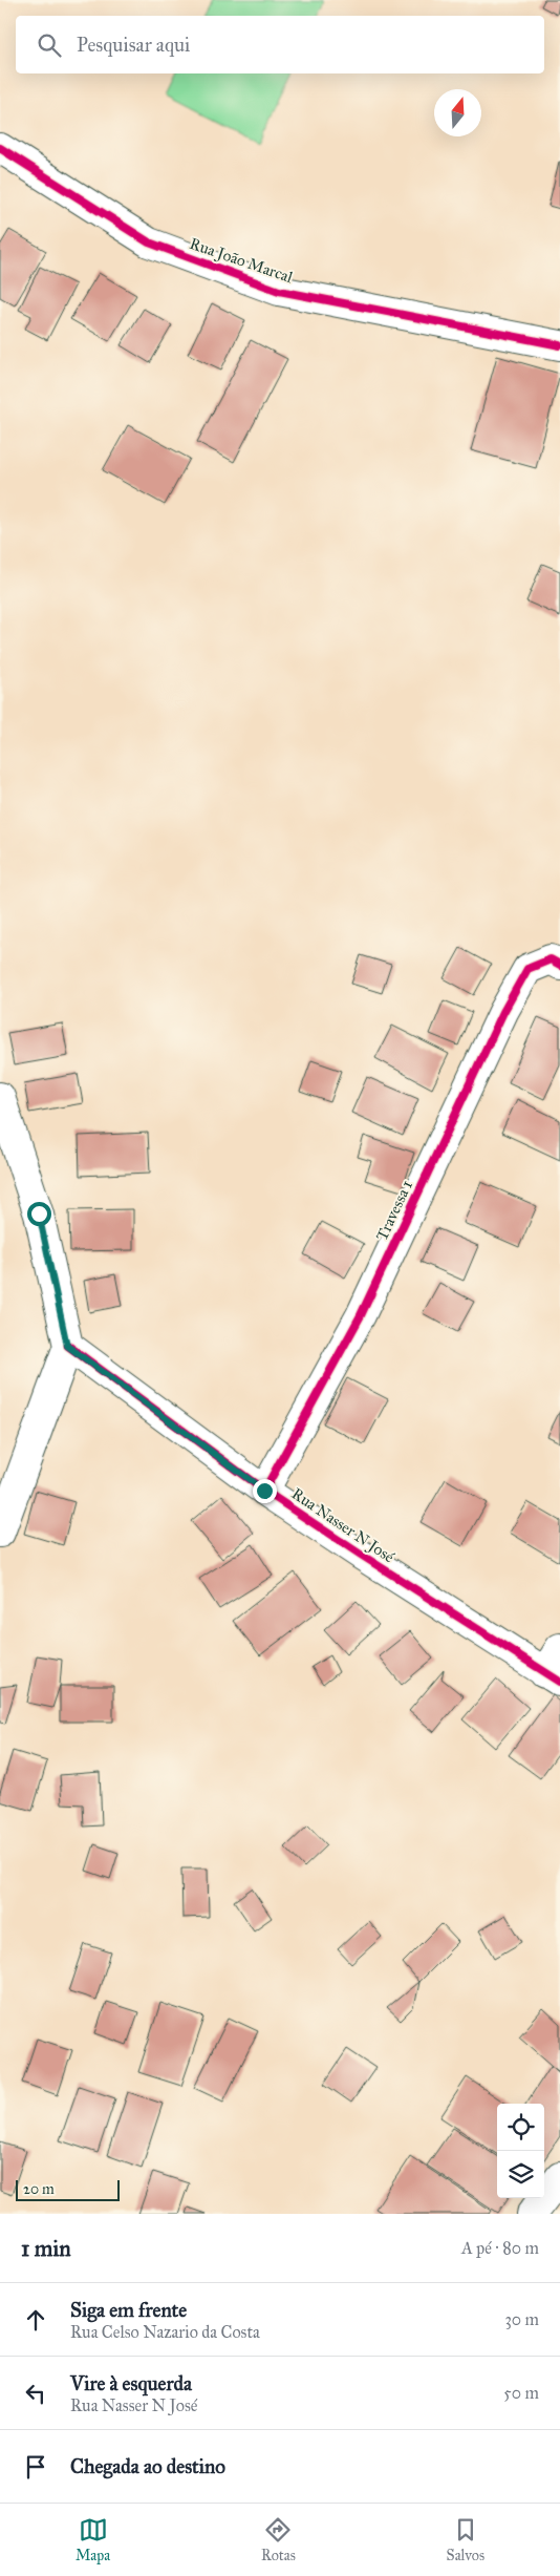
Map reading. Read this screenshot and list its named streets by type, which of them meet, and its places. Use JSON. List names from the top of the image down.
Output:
{
  "streets": {
    "street": ["Rua João Marcal", "Travessa 1", "Rua Nasser N José"]
  },
  "crossings": [
    ["Travessa 1", "Rua Nasser N José"]
  ],
  "scale_bar": "20 m",
  "north": "top",
  "page": {
    "search": "Pesquisar aqui",
    "scale": "20 m",
    "heading": ["1 min", "A pé · 80 m"],
    "list": [
      ["Siga em frente", "Rua Celso Nazario da Costa", "30 m"],
      ["Vire à esquerda", "Rua Nasser N José", "50 m"],
      "Chegada ao destino"
    ],
    "nav": ["Mapa", "Rotas", "Salvos"]
  }
}
